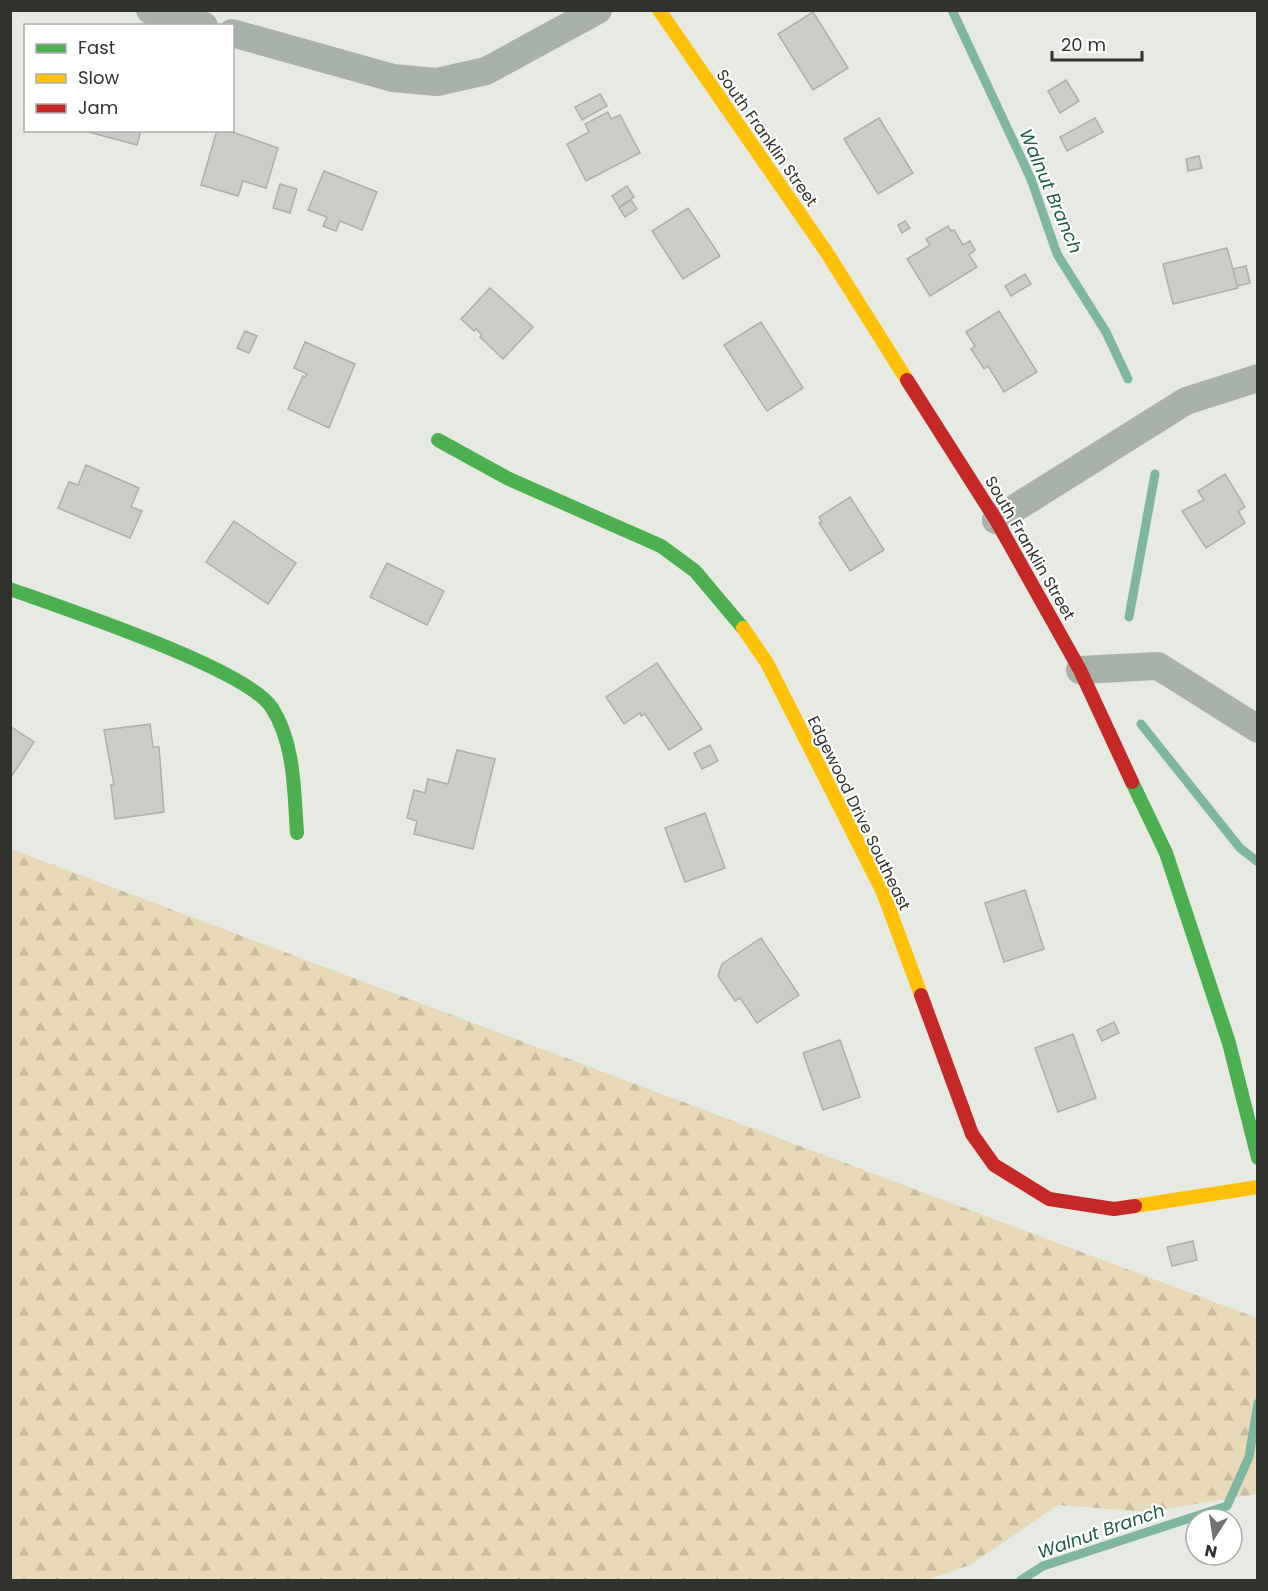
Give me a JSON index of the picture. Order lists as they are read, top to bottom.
{
  "streets": {
    "street": ["South Franklin Street", "Edgewood Drive Southeast"]
  },
  "water": ["Walnut Branch"],
  "legend": ["Fast", "Slow", "Jam"],
  "scale_bar": "20 m",
  "north": "bottom"
}
